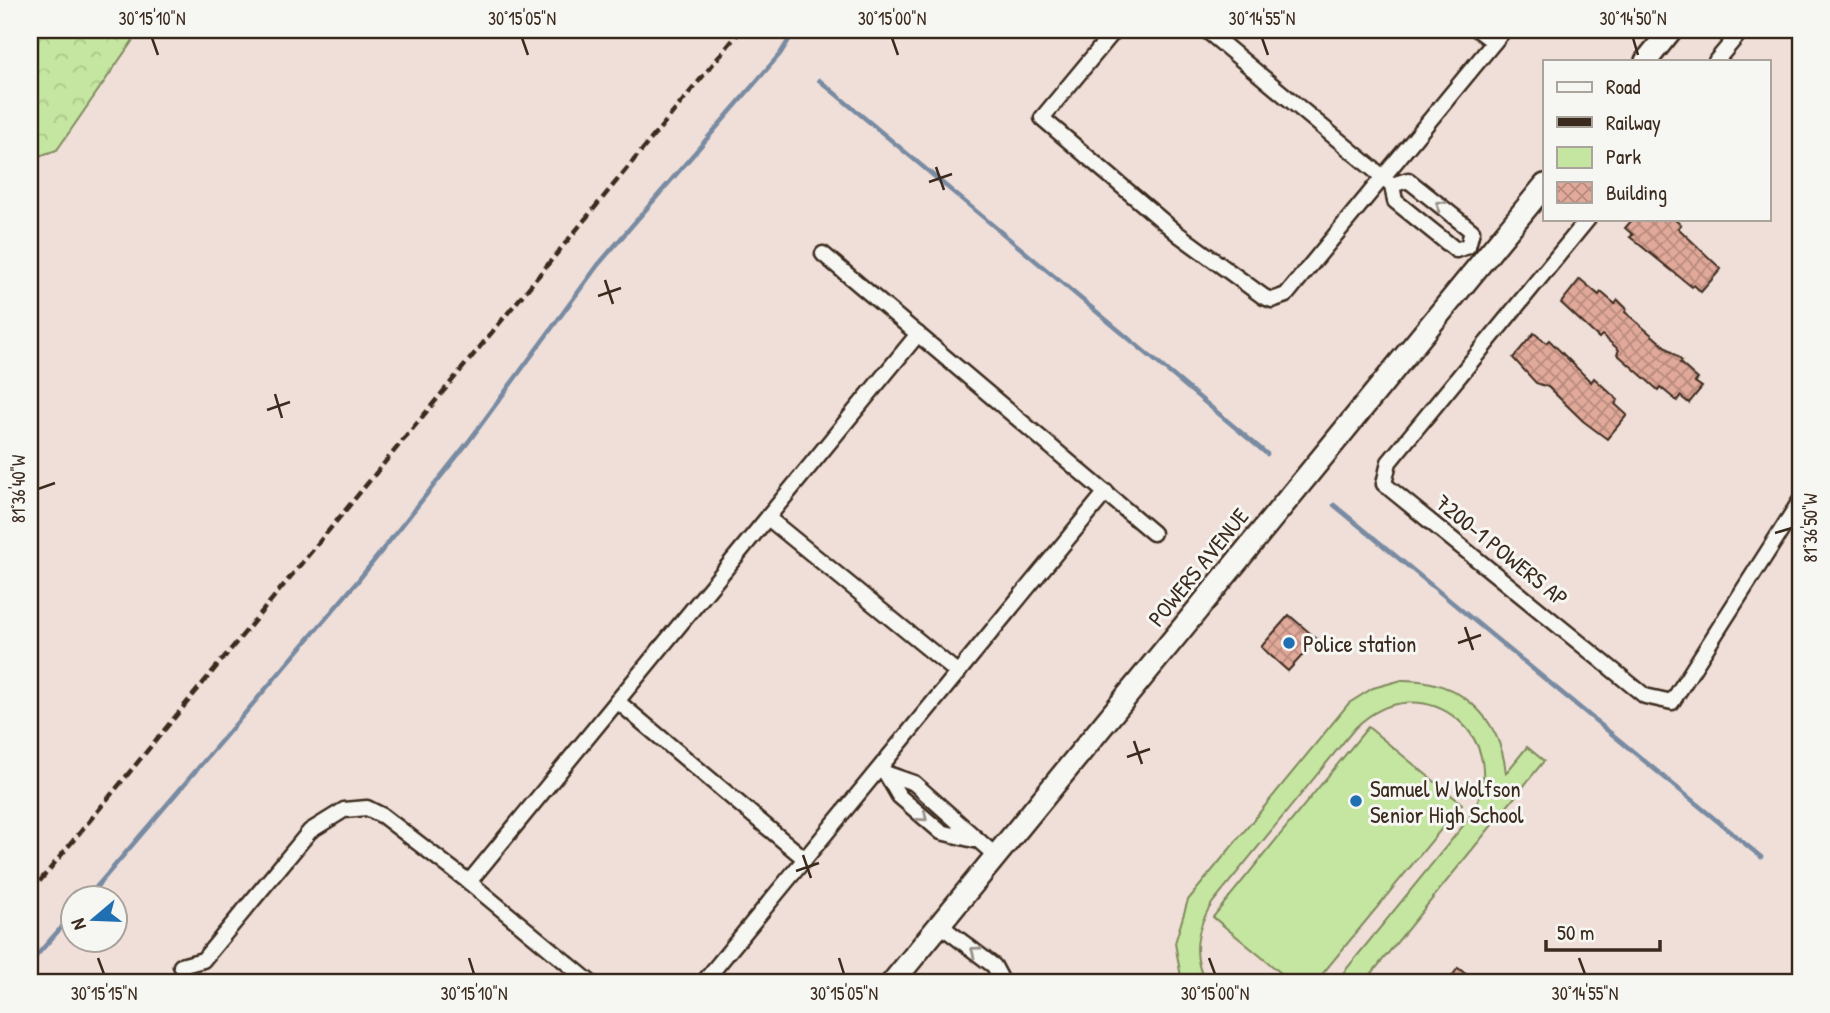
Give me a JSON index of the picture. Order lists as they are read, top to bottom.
{
  "streets": {
    "street": ["7200-1 POWERS AP", "POWERS AVENUE"]
  },
  "places": ["Police station", "Samuel W Wolfson Senior High School"],
  "legend": [
    "Road",
    "Railway",
    "Park",
    "Building"
  ],
  "scale_bar": "50 m",
  "north": "left",
  "coordinates": [
    "30°15'10\"N",
    "30°15'05\"N",
    "30°15'00\"N",
    "30°14'55\"N",
    "30°14'50\"N",
    "81°36'40\"W",
    "81°36'50\"W",
    "30°15'15\"N"
  ]
}
